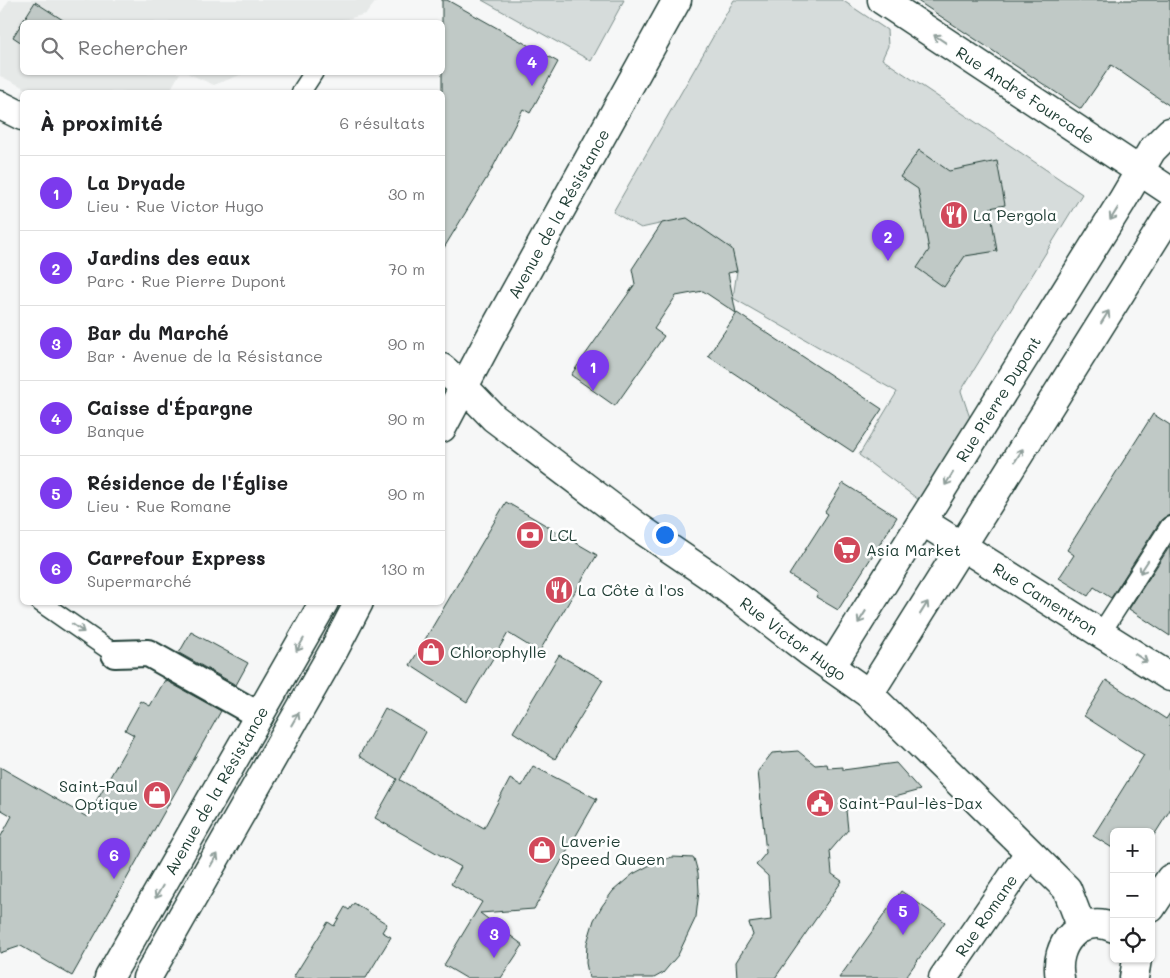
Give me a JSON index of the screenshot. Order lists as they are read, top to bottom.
{
  "streets": {
    "street": [
      "Rue André Fourcade",
      "Avenue de la Résistance",
      "Rue Pierre Dupont",
      "Rue Camentron",
      "Rue Victor Hugo",
      "Rue Romane"
    ]
  },
  "crossings": [
    ["Rue André Fourcade", "Rue Pierre Dupont"],
    ["Avenue de la Résistance", "Rue Victor Hugo"],
    ["Rue Pierre Dupont", "Rue Camentron"],
    ["Rue Pierre Dupont", "Rue Victor Hugo"],
    ["Rue Victor Hugo", "Rue Romane"]
  ],
  "one_way": ["Rue André Fourcade"],
  "places": {
    "restaurant": ["La Pergola", "La Côte à l'os"],
    "bank": ["LCL"],
    "supermarket": ["Asia Market"],
    "shop": ["Chlorophylle", "Saint-Paul Optique", "Laverie Speed Queen"],
    "public building": ["Saint-Paul-lès-Dax"]
  },
  "page": {
    "search": "Rechercher",
    "pins": [
      "4",
      "2",
      "1",
      "6",
      "5",
      "3"
    ],
    "heading": ["À proximité", "6 résultats"],
    "list": [
      {
        "mark": "1",
        "name": "La Dryade",
        "note": "Lieu · Rue Victor Hugo",
        "value": "30 m"
      },
      {
        "mark": "2",
        "name": "Jardins des eaux",
        "note": "Parc · Rue Pierre Dupont",
        "value": "70 m"
      },
      {
        "mark": "3",
        "name": "Bar du Marché",
        "note": "Bar · Avenue de la Résistance",
        "value": "90 m"
      },
      {
        "mark": "4",
        "name": "Caisse d'Épargne",
        "note": "Banque",
        "value": "90 m"
      },
      {
        "mark": "5",
        "name": "Résidence de l'Église",
        "note": "Lieu · Rue Romane",
        "value": "90 m"
      },
      {
        "mark": "6",
        "name": "Carrefour Express",
        "note": "Supermarché",
        "value": "130 m"
      }
    ],
    "map_buttons": ["+", "−"]
  }
}
